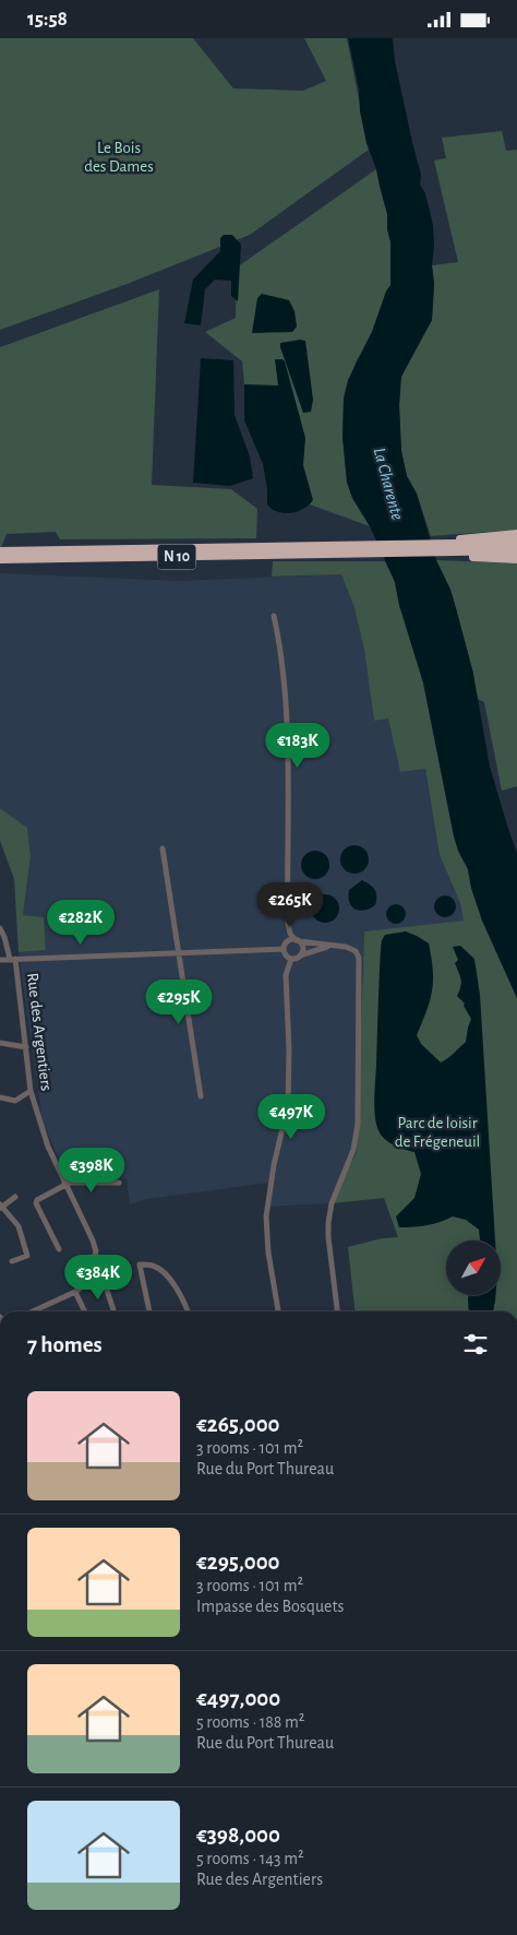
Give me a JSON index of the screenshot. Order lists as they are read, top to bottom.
{
  "streets": {
    "highway": ["N 10"],
    "street": ["Rue des Argentiers"]
  },
  "water": ["La Charente"],
  "parks": ["Le Bois des Dames", "Parc de loisir de Frégeneuil"],
  "north": "top right",
  "page": {
    "status": "15:58",
    "price": [
      "€183K",
      "€265K",
      "€282K",
      "€295K",
      "€497K",
      "€398K",
      "€384K"
    ],
    "heading": "7 homes",
    "list": [
      {
        "name": "€265,000",
        "note": "3 rooms · 101 m² · Rue du Port Thureau"
      },
      {
        "name": "€295,000",
        "note": "3 rooms · 101 m² · Impasse des Bosquets"
      },
      {
        "name": "€497,000",
        "note": "5 rooms · 188 m² · Rue du Port Thureau"
      },
      {
        "name": "€398,000",
        "note": "5 rooms · 143 m² · Rue des Argentiers"
      }
    ]
  }
}
